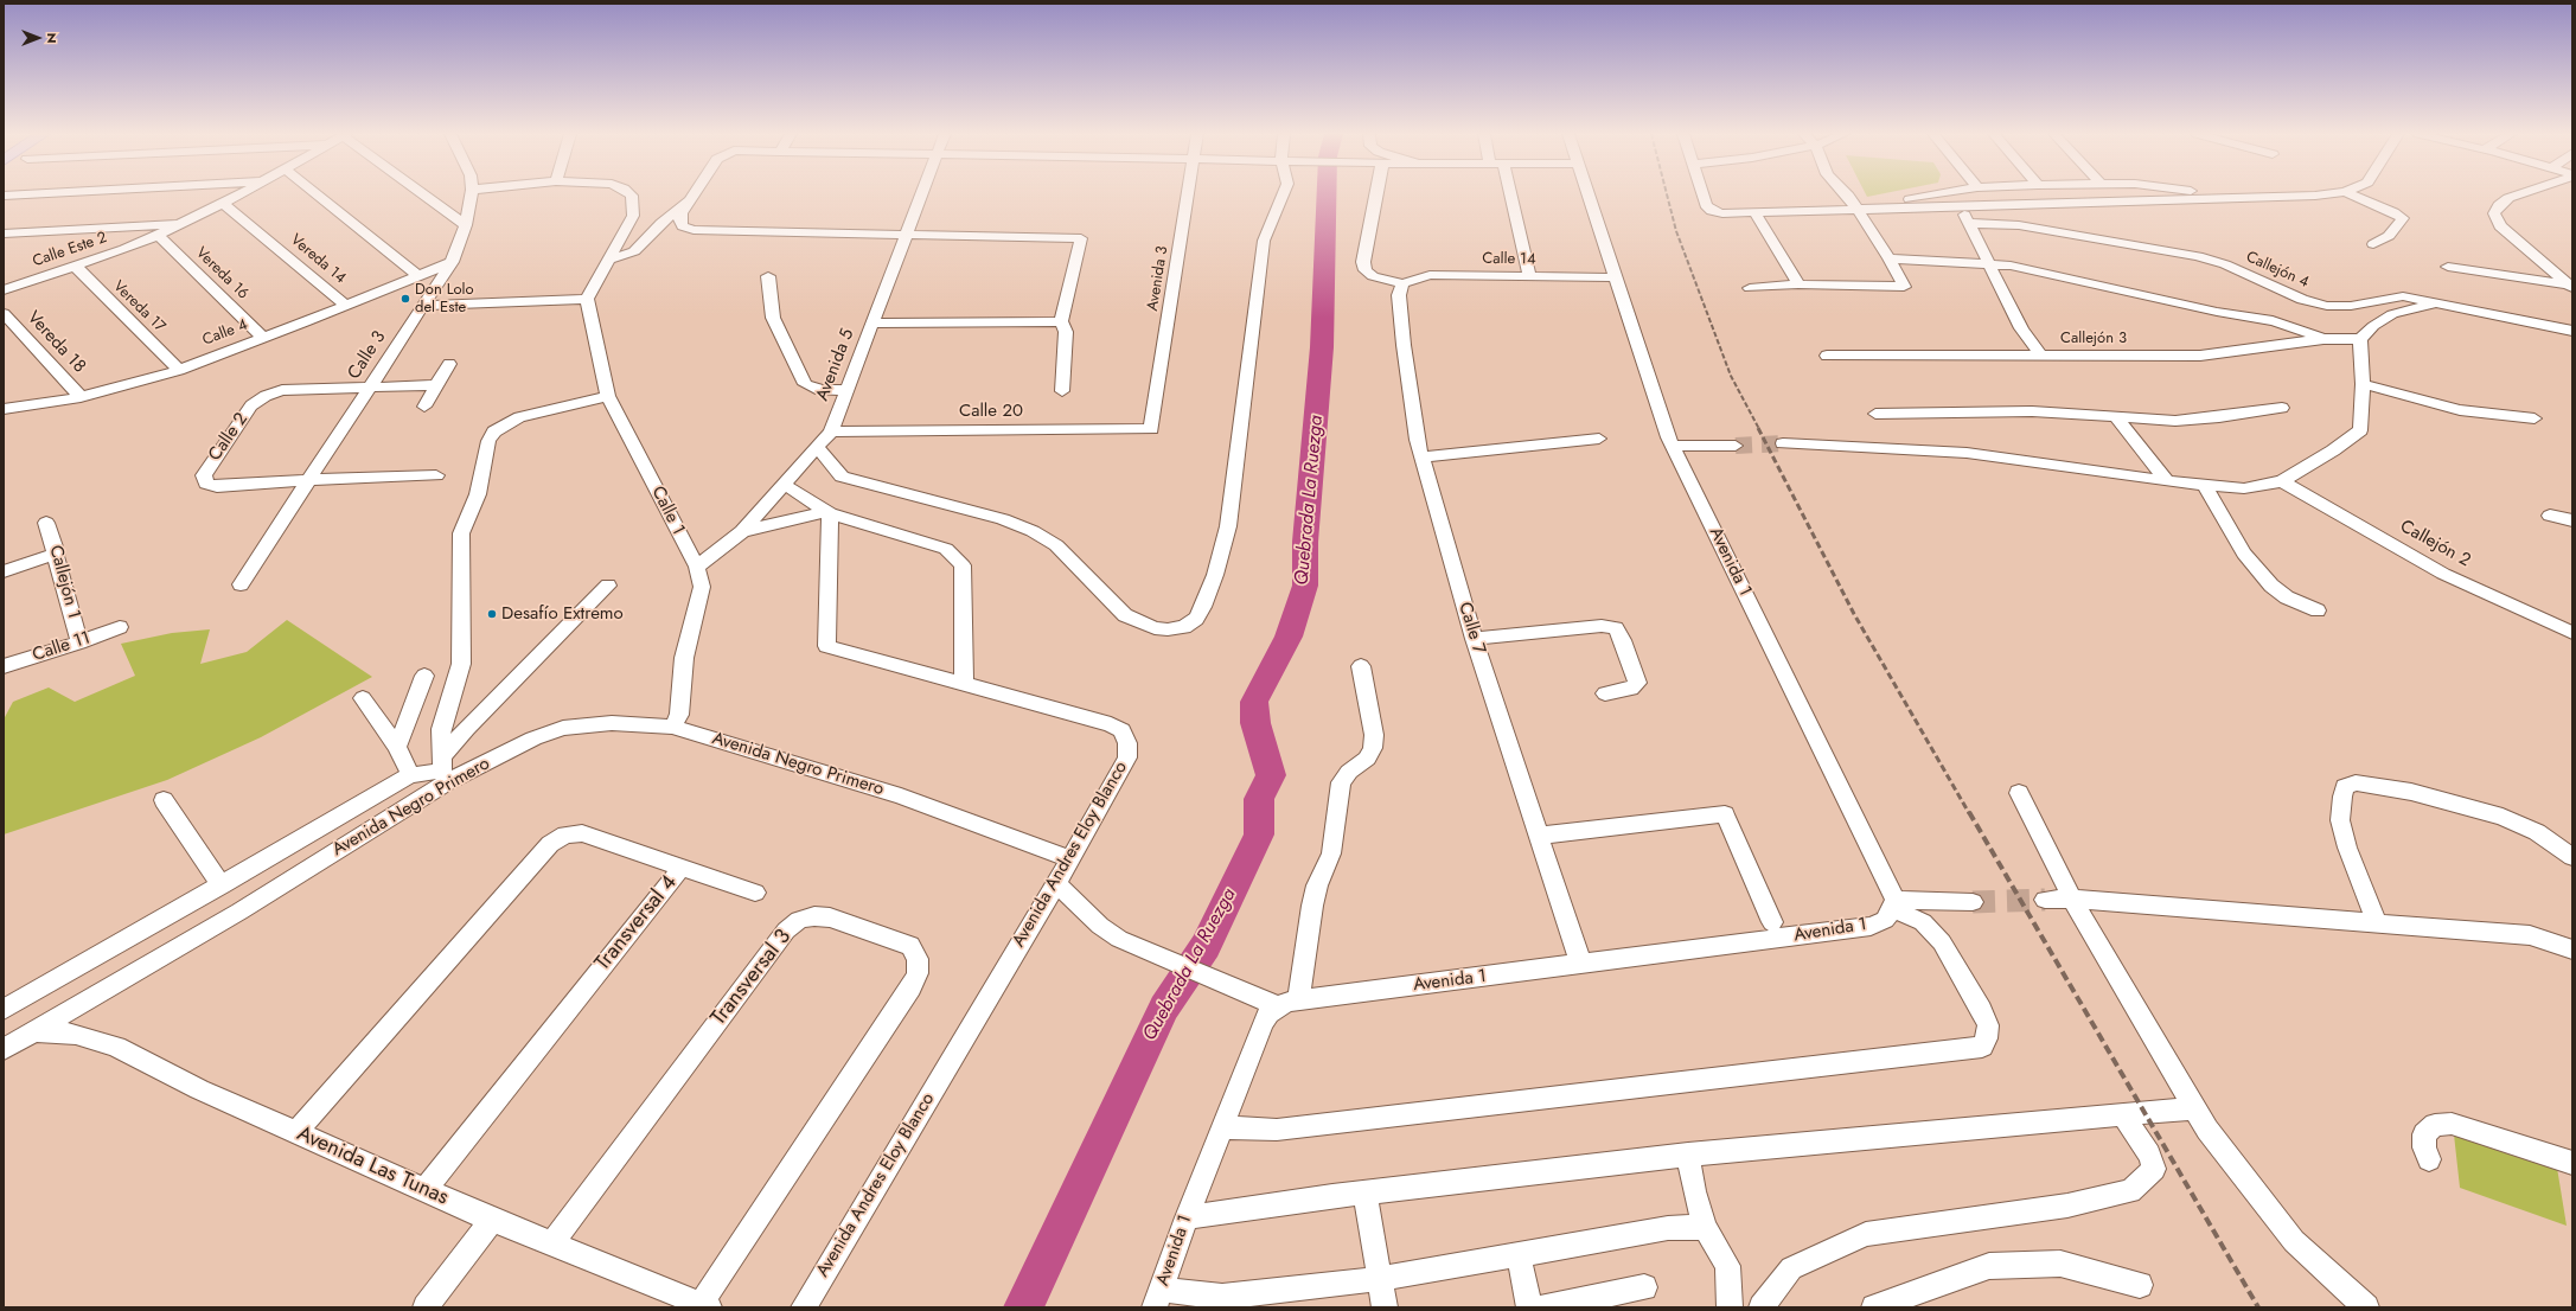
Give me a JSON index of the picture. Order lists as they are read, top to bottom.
{
  "streets": {
    "street": [
      "Calle Este 2",
      "Vereda 14",
      "Calle 14",
      "Callejón 4",
      "Vereda 16",
      "Avenida 3",
      "Vereda 17",
      "Calle 4",
      "Callejón 3",
      "Vereda 18",
      "Calle 3",
      "Avenida 5",
      "Calle 20",
      "Calle 2",
      "Calle 1",
      "Callejón 2",
      "Avenida 1",
      "Callejón 1",
      "Calle 7",
      "Calle 11",
      "Avenida Negro Primero",
      "Avenida Andres Eloy Blanco",
      "Transversal 4",
      "Transversal 3",
      "Avenida Las Tunas"
    ]
  },
  "crossings": [
    ["Calle Este 2", "Vereda 14"],
    ["Calle Este 2", "Vereda 16"],
    ["Calle Este 2", "Vereda 17"],
    ["Vereda 14", "Calle 4"],
    ["Calle 14", "Avenida 1"],
    ["Calle 14", "Calle 7"],
    ["Vereda 16", "Calle 4"],
    ["Avenida 3", "Calle 20"],
    ["Vereda 17", "Calle 4"],
    ["Calle 4", "Vereda 18"],
    ["Calle 4", "Calle 3"],
    ["Calle 3", "Calle 2"],
    ["Avenida 5", "Calle 20"],
    ["Avenida 5", "Calle 1"],
    ["Calle 1", "Avenida Negro Primero"],
    ["Avenida 1", "Calle 7"],
    ["Callejón 1", "Calle 11"],
    ["Avenida Negro Primero", "Avenida Andres Eloy Blanco"],
    ["Avenida Negro Primero", "Avenida Las Tunas"],
    ["Transversal 4", "Avenida Las Tunas"],
    ["Transversal 3", "Avenida Las Tunas"]
  ],
  "water": ["Quebrada La Ruezga"],
  "places": ["Don Lolo del Este", "Desafío Extremo"],
  "north": "right"
}
